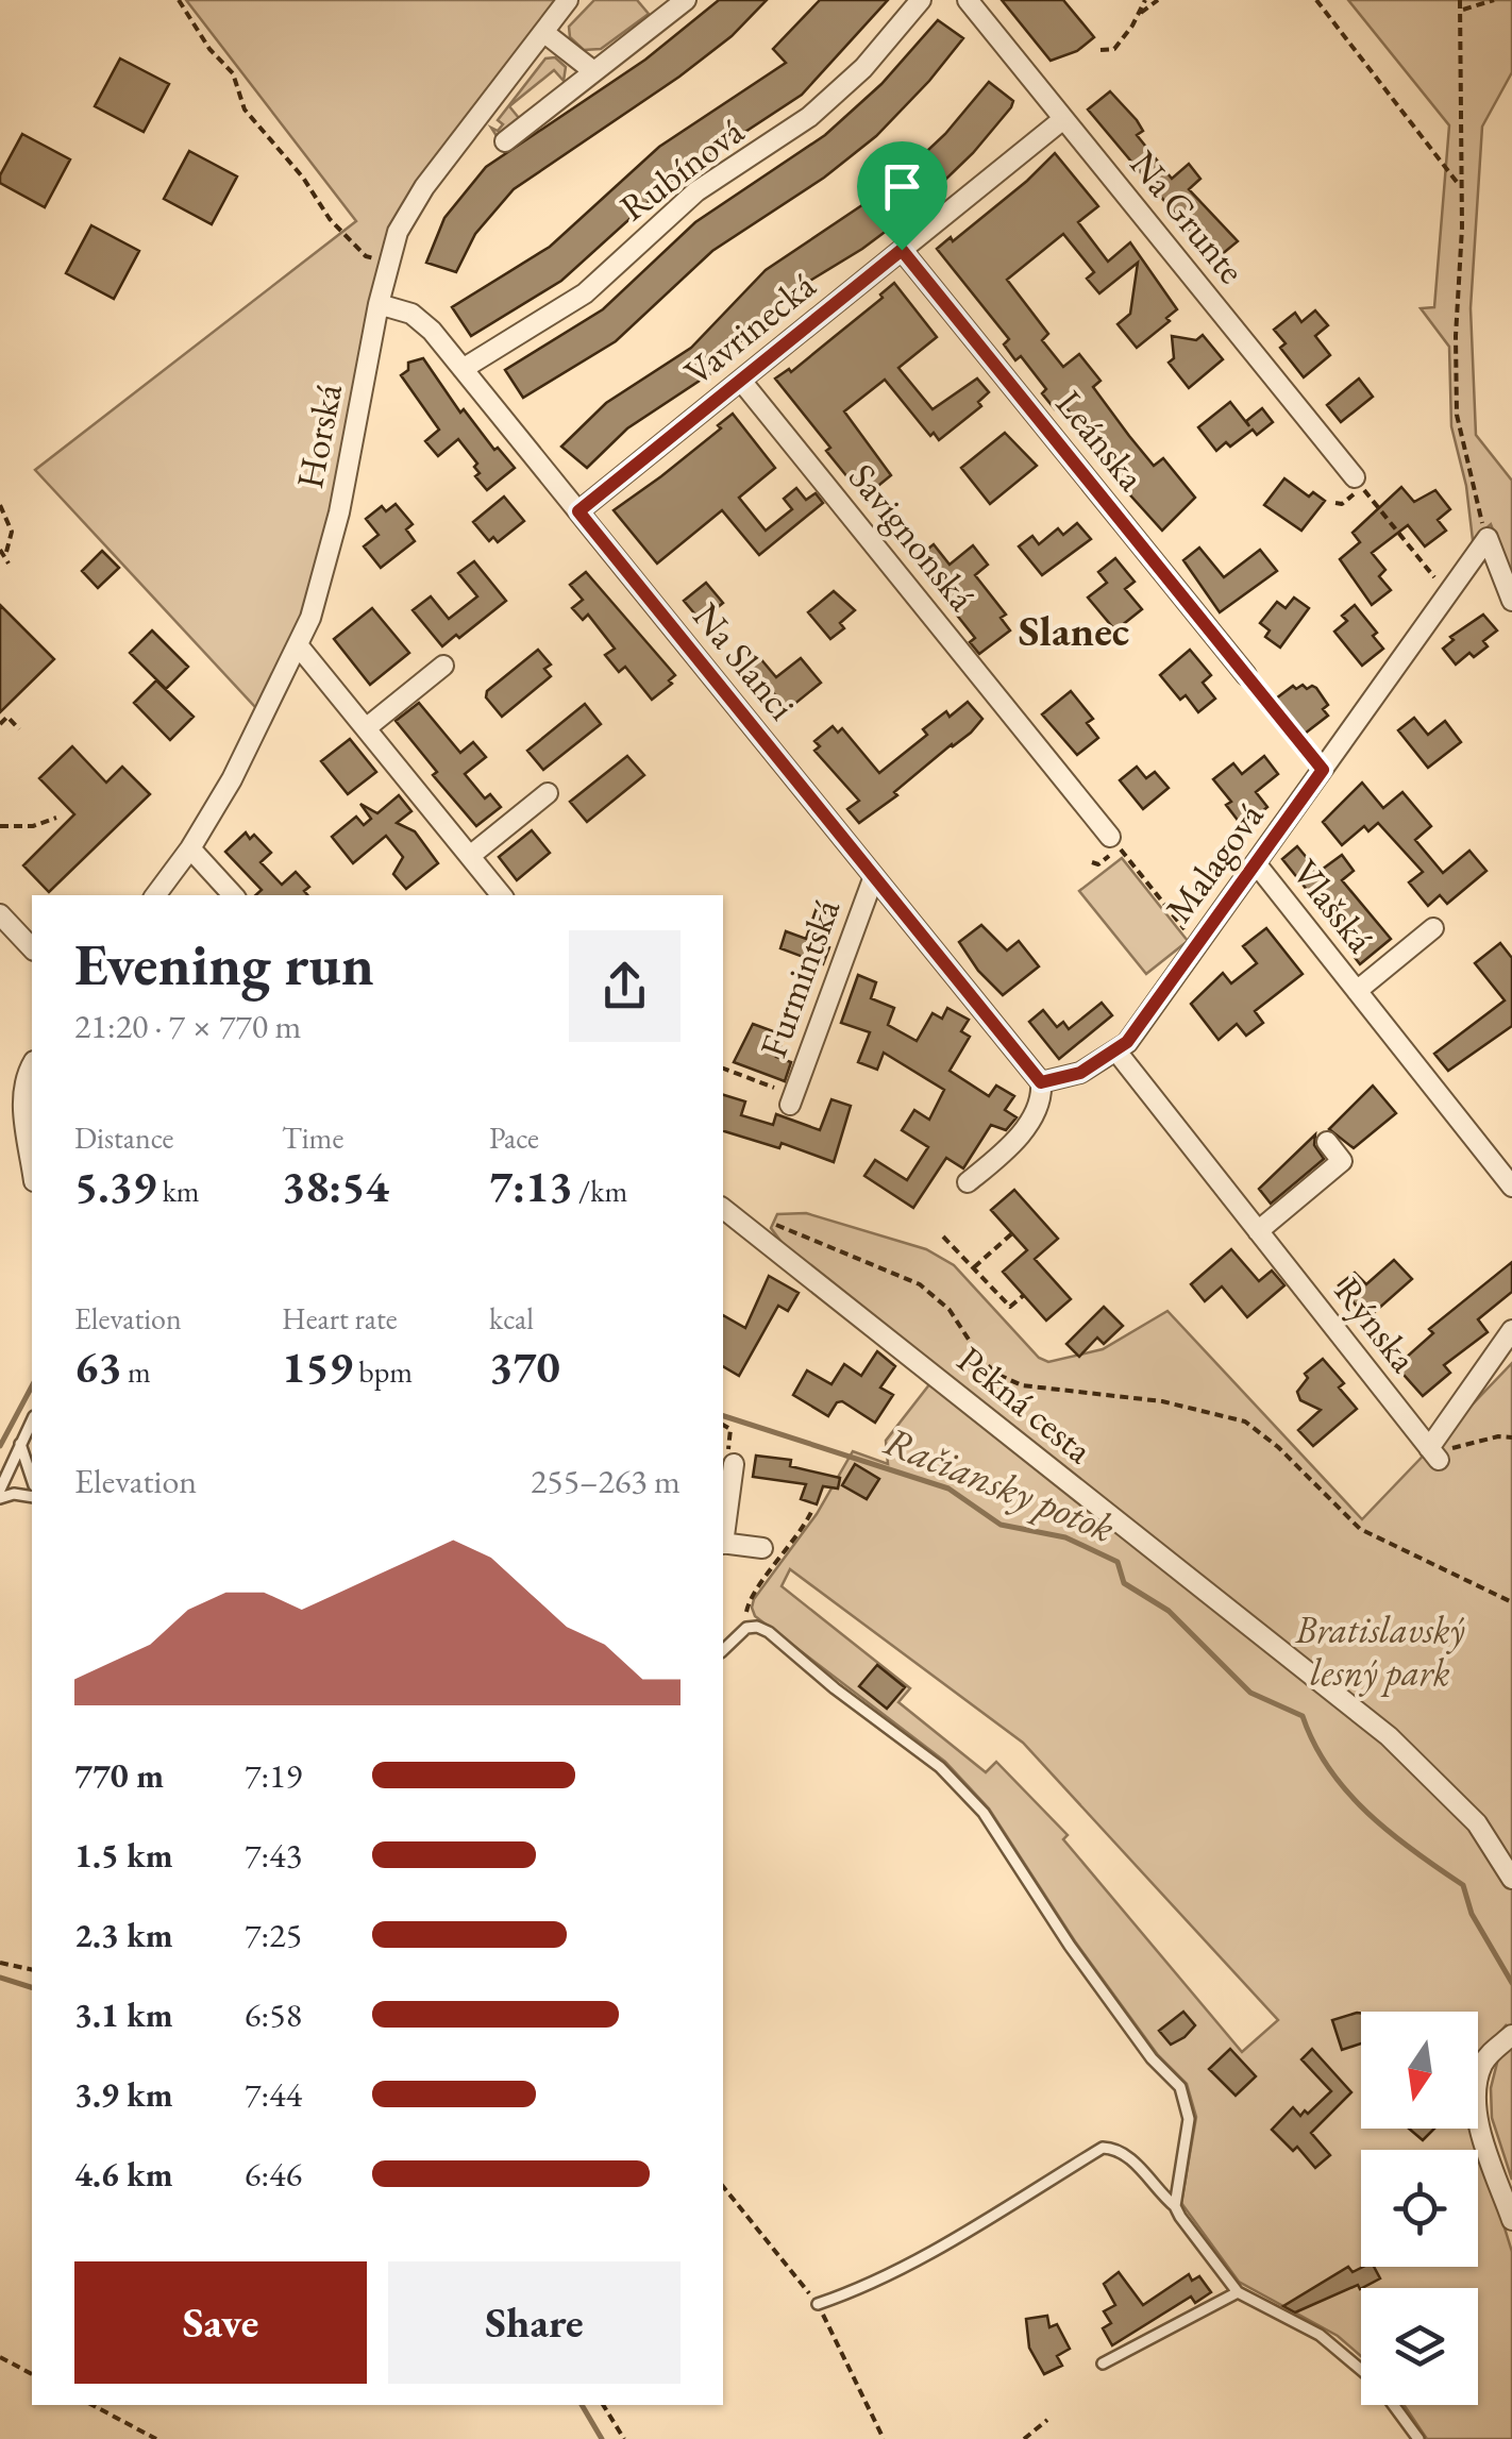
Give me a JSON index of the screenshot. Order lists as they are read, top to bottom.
{
  "streets": {
    "street": [
      "Rubínová",
      "Na Grunte",
      "Vavrinecká",
      "Horská",
      "Leánska",
      "Savignonská",
      "Na Slanci",
      "Malagová",
      "Vlašská",
      "Furmintská",
      "Rýnska",
      "Pekná cesta"
    ]
  },
  "crossings": [
    ["Rubínová", "Na Slanci"],
    ["Na Grunte", "Vavrinecká"],
    ["Vavrinecká", "Leánska"],
    ["Vavrinecká", "Savignonská"],
    ["Vavrinecká", "Na Slanci"],
    ["Horská", "Na Slanci"],
    ["Na Slanci", "Malagová"],
    ["Na Slanci", "Furmintská"],
    ["Malagová", "Vlašská"],
    ["Malagová", "Rýnska"]
  ],
  "districts": ["Slanec"],
  "water": ["Račiansky potok"],
  "parks": ["Bratislavský lesný park"],
  "north": "bottom",
  "page": {
    "heading": ["Evening run", "21:20 · 7 × 770 m"],
    "stats": [
      ["Distance", "5.39 km"],
      ["Time", "38:54"],
      ["Pace", "7:13 /km"],
      ["Elevation", "63 m"],
      ["Heart rate", "159 bpm"],
      ["kcal", "370"]
    ],
    "chart": ["Elevation", "255–263 m"],
    "list": [
      {
        "name": "770 m",
        "note": "7:19"
      },
      {
        "name": "1.5 km",
        "note": "7:43"
      },
      {
        "name": "2.3 km",
        "note": "7:25"
      },
      {
        "name": "3.1 km",
        "note": "6:58"
      },
      {
        "name": "3.9 km",
        "note": "7:44"
      },
      {
        "name": "4.6 km",
        "note": "6:46"
      }
    ],
    "buttons": ["Save", "Share"]
  }
}
